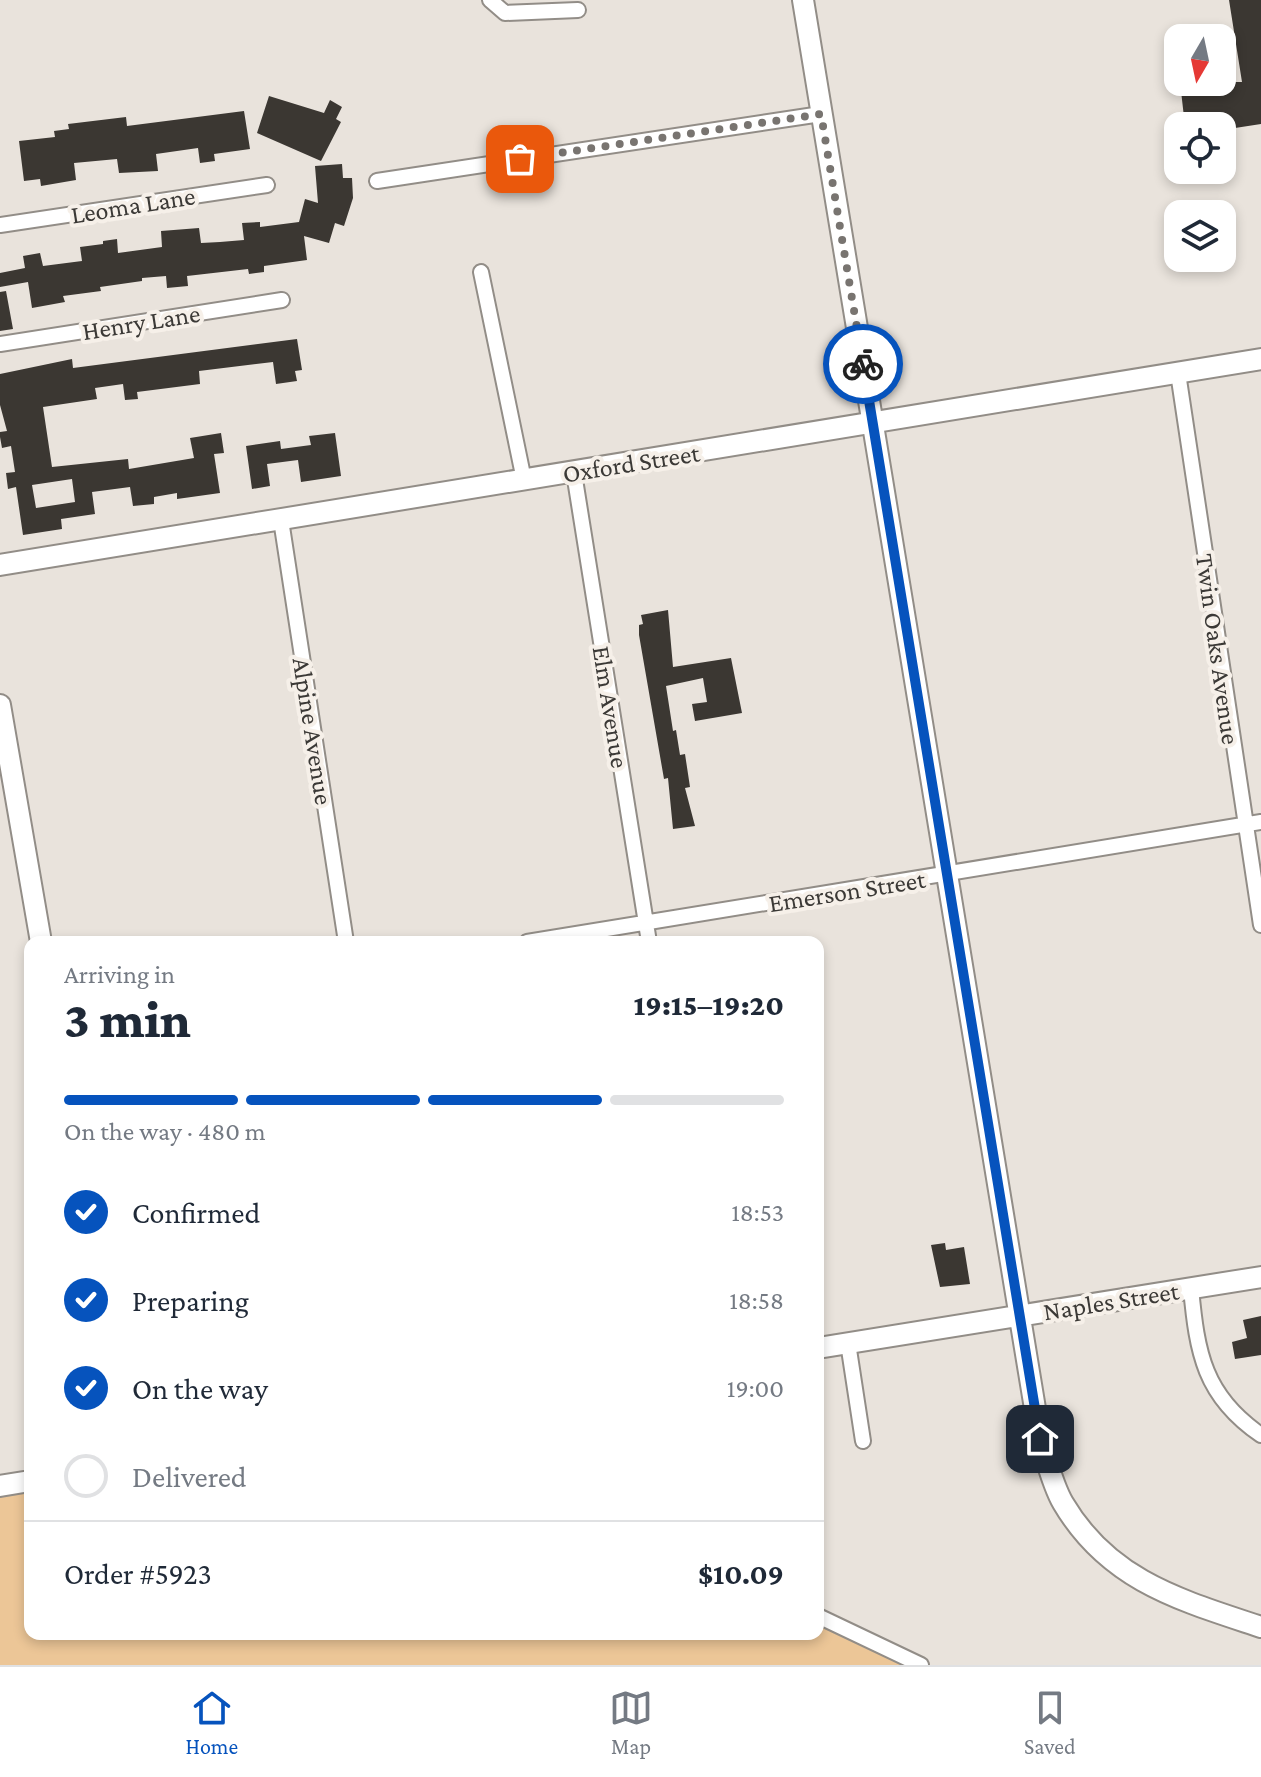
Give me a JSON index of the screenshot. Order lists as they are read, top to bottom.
{
  "streets": {
    "street": [
      "Leoma Lane",
      "Henry Lane",
      "Oxford Street",
      "Twin Oaks Avenue",
      "Elm Avenue",
      "Alpine Avenue",
      "Emerson Street",
      "Naples Street"
    ]
  },
  "crossings": [
    ["Oxford Street", "Twin Oaks Avenue"],
    ["Oxford Street", "Elm Avenue"],
    ["Oxford Street", "Alpine Avenue"],
    ["Twin Oaks Avenue", "Emerson Street"],
    ["Elm Avenue", "Emerson Street"]
  ],
  "north": "bottom",
  "page": {
    "heading": ["3 min", "Arriving in", "19:15–19:20"],
    "panel": ["Order #5923", "$10.09"],
    "bar": "On the way · 480 m",
    "list": [
      ["Confirmed", "18:53"],
      ["Preparing", "18:58"],
      ["On the way", "19:00"],
      "Delivered"
    ],
    "tabs": ["Home", "Map", "Saved"]
  }
}
